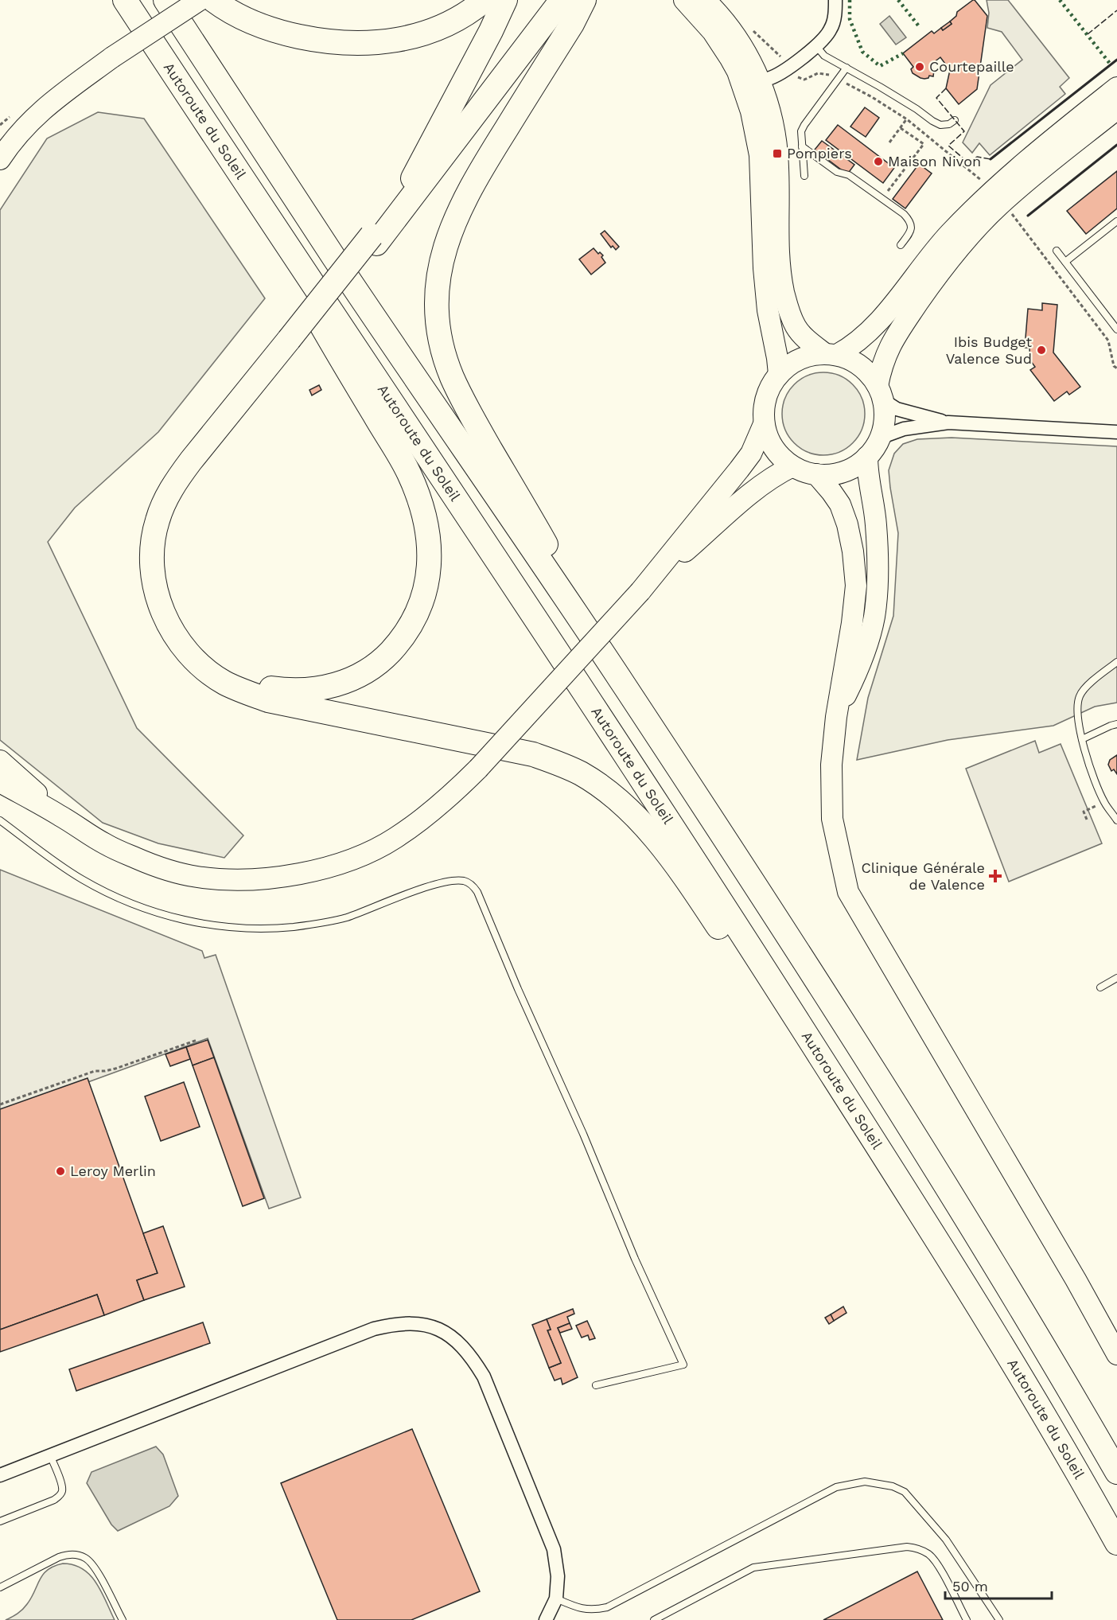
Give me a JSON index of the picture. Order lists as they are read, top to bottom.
{
  "streets": {
    "highway": ["Autoroute du Soleil"]
  },
  "places": {
    "other": [
      "Courtepaille",
      "Maison Nivon",
      "Ibis Budget Valence Sud",
      "Leroy Merlin"
    ],
    "transit": ["Pompiers"],
    "health": ["Clinique Générale de Valence"]
  },
  "scale_bar": "50 m"
}
